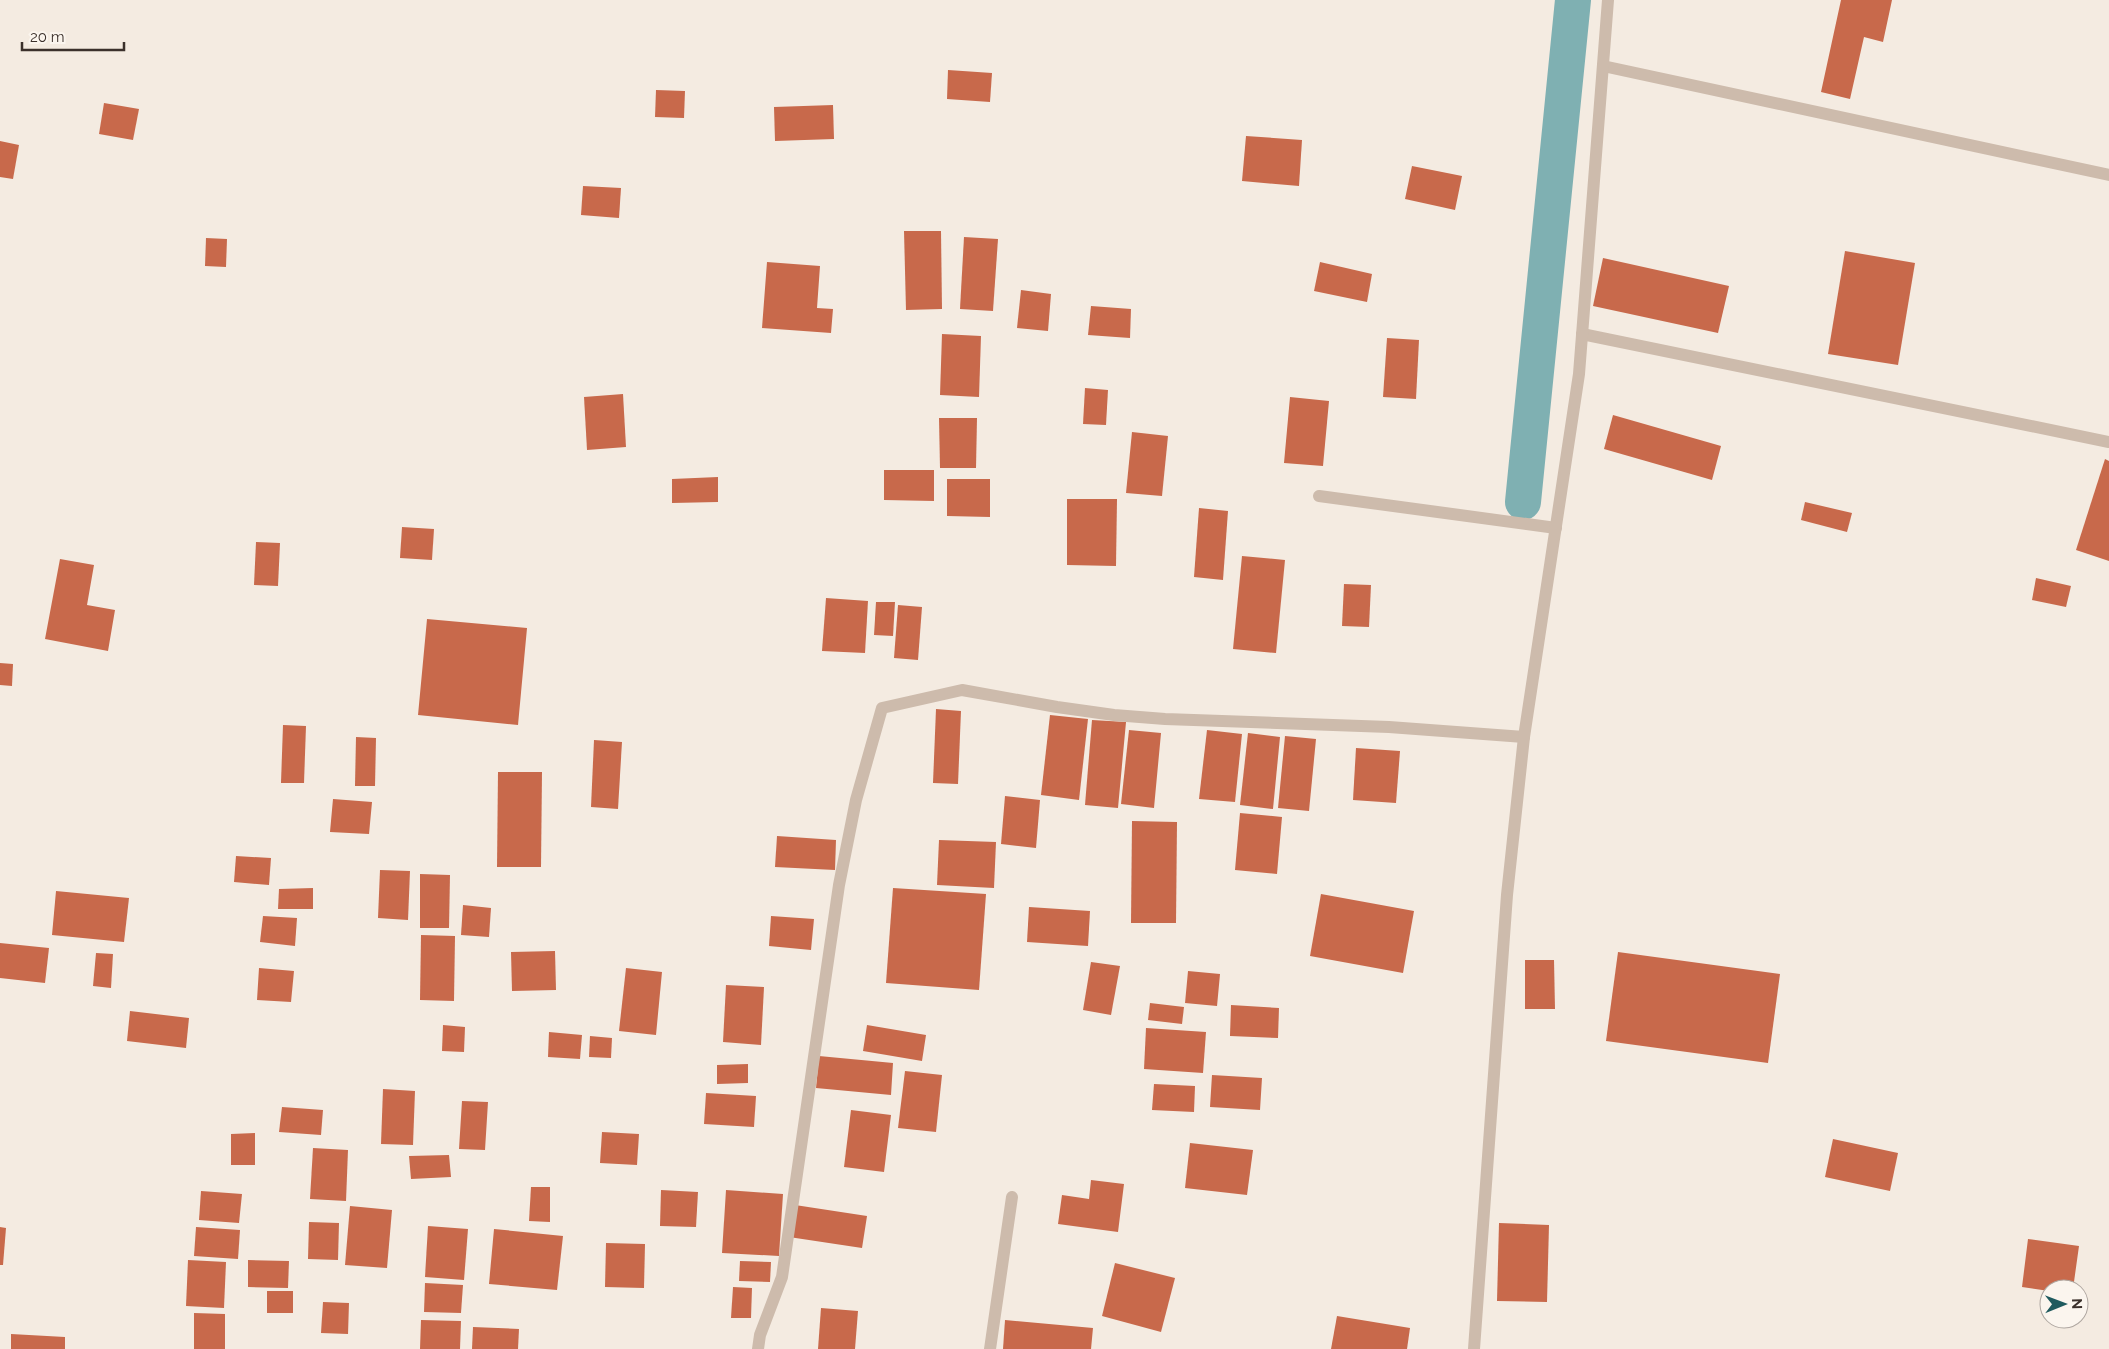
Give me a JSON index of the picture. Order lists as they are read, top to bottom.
{
  "scale_bar": "20 m",
  "north": "right"
}
